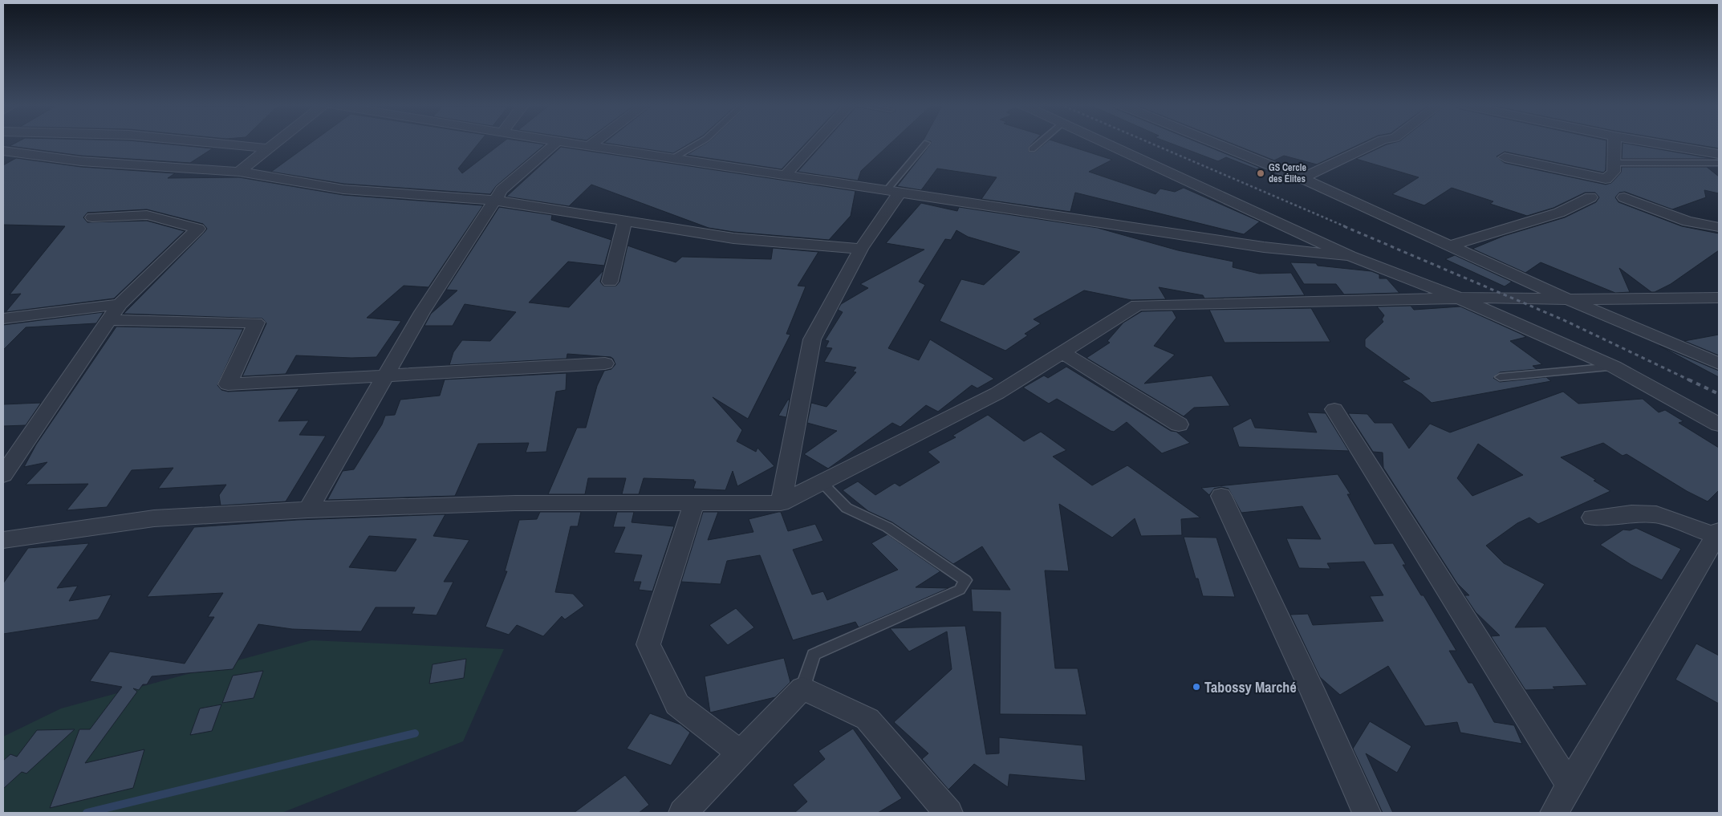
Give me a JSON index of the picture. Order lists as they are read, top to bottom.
{
  "places": ["GS Cercle des Élites", "Tabossy Marché"]
}
